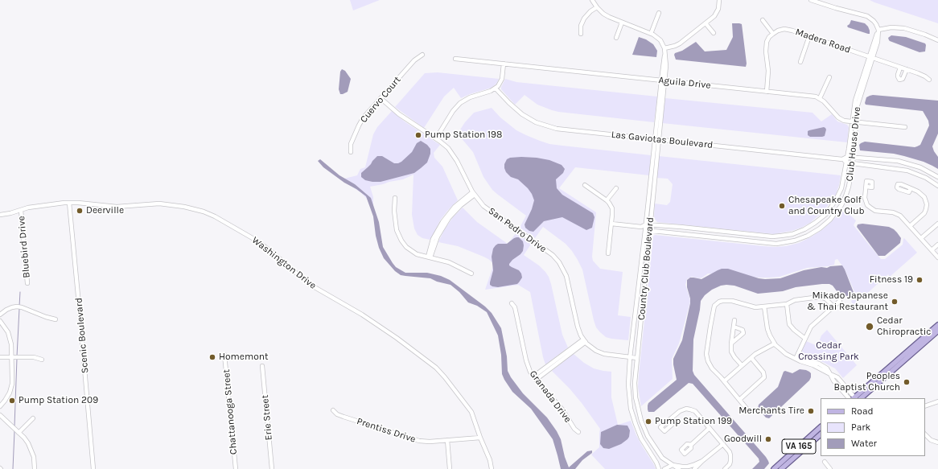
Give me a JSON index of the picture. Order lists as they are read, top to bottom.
{
  "streets": {
    "main road": ["VA 165"],
    "street": [
      "Madera Road",
      "Aguila Drive",
      "Cuervo Court",
      "Las Gaviotas Boulevard",
      "Club House Drive",
      "San Pedro Drive",
      "Bluebird Drive",
      "Washington Drive",
      "Country Club Boulevard",
      "Scenic Boulevard",
      "Granada Drive",
      "Chattanooga Street",
      "Erie Street",
      "Prentiss Drive"
    ]
  },
  "crossings": [
    ["Madera Road", "Club House Drive"],
    ["Aguila Drive", "Country Club Boulevard"],
    ["Cuervo Court", "San Pedro Drive"],
    ["Las Gaviotas Boulevard", "Country Club Boulevard"],
    ["Club House Drive", "Country Club Boulevard"],
    ["Bluebird Drive", "Washington Drive"],
    ["Washington Drive", "Scenic Boulevard"],
    ["Washington Drive", "Prentiss Drive"]
  ],
  "parks": ["Cedar Crossing Park"],
  "places": [
    "Pump Station 198",
    "Chesapeake Golf and Country Club",
    "Deerville",
    "Fitness 19",
    "Mikado Japanese & Thai Restaurant",
    "Cedar Chiropractic",
    "Homemont",
    "Peoples Baptist Church",
    "Pump Station 209",
    "Merchants Tire",
    "Pump Station 199",
    "Goodwill"
  ],
  "legend": ["Road", "Park", "Water"]
}
